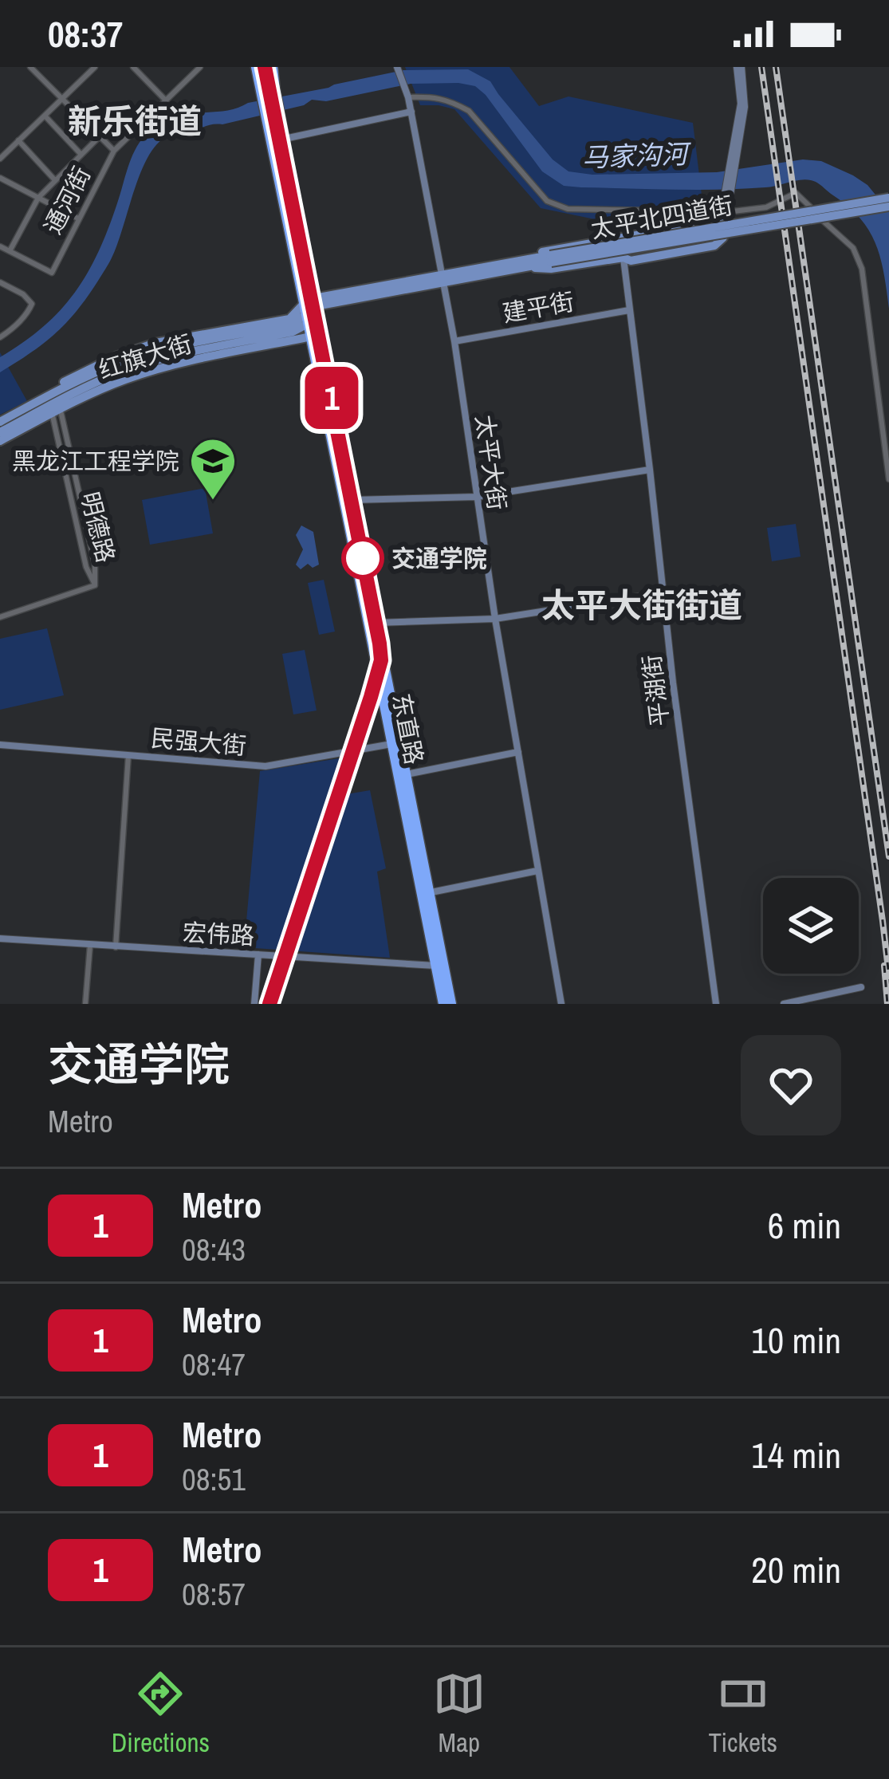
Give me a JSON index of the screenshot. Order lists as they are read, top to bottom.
{
  "streets": {
    "highway": ["东直路"],
    "main road": ["太平北四道街", "红旗大街"],
    "street": [
      "通河街",
      "建平街",
      "太平大街",
      "明德路",
      "平湖街",
      "民强大街",
      "宏伟路"
    ]
  },
  "crossings": [
    ["太平北四道街", "太平大街"],
    ["太平北四道街", "东直路"],
    ["建平街", "太平大街"],
    ["建平街", "平湖街"],
    ["红旗大街", "明德路"],
    ["红旗大街", "东直路"],
    ["东直路", "民强大街"],
    ["东直路", "宏伟路"]
  ],
  "districts": ["新乐街道", "太平大街街道"],
  "water": ["马家沟河"],
  "places": {
    "school or university": ["黑龙江工程学院"],
    "other": ["交通学院"]
  },
  "lines": ["metro line 1"],
  "page": {
    "status": "08:37",
    "on_map": "1",
    "heading": ["交通学院", "Metro"],
    "list": [
      {
        "mark": "1",
        "name": "Metro",
        "note": "08:43",
        "value": "6 min"
      },
      {
        "mark": "1",
        "name": "Metro",
        "note": "08:47",
        "value": "10 min"
      },
      {
        "mark": "1",
        "name": "Metro",
        "note": "08:51",
        "value": "14 min"
      },
      {
        "mark": "1",
        "name": "Metro",
        "note": "08:57",
        "value": "20 min"
      }
    ],
    "tabs": ["Directions", "Map", "Tickets"]
  }
}
